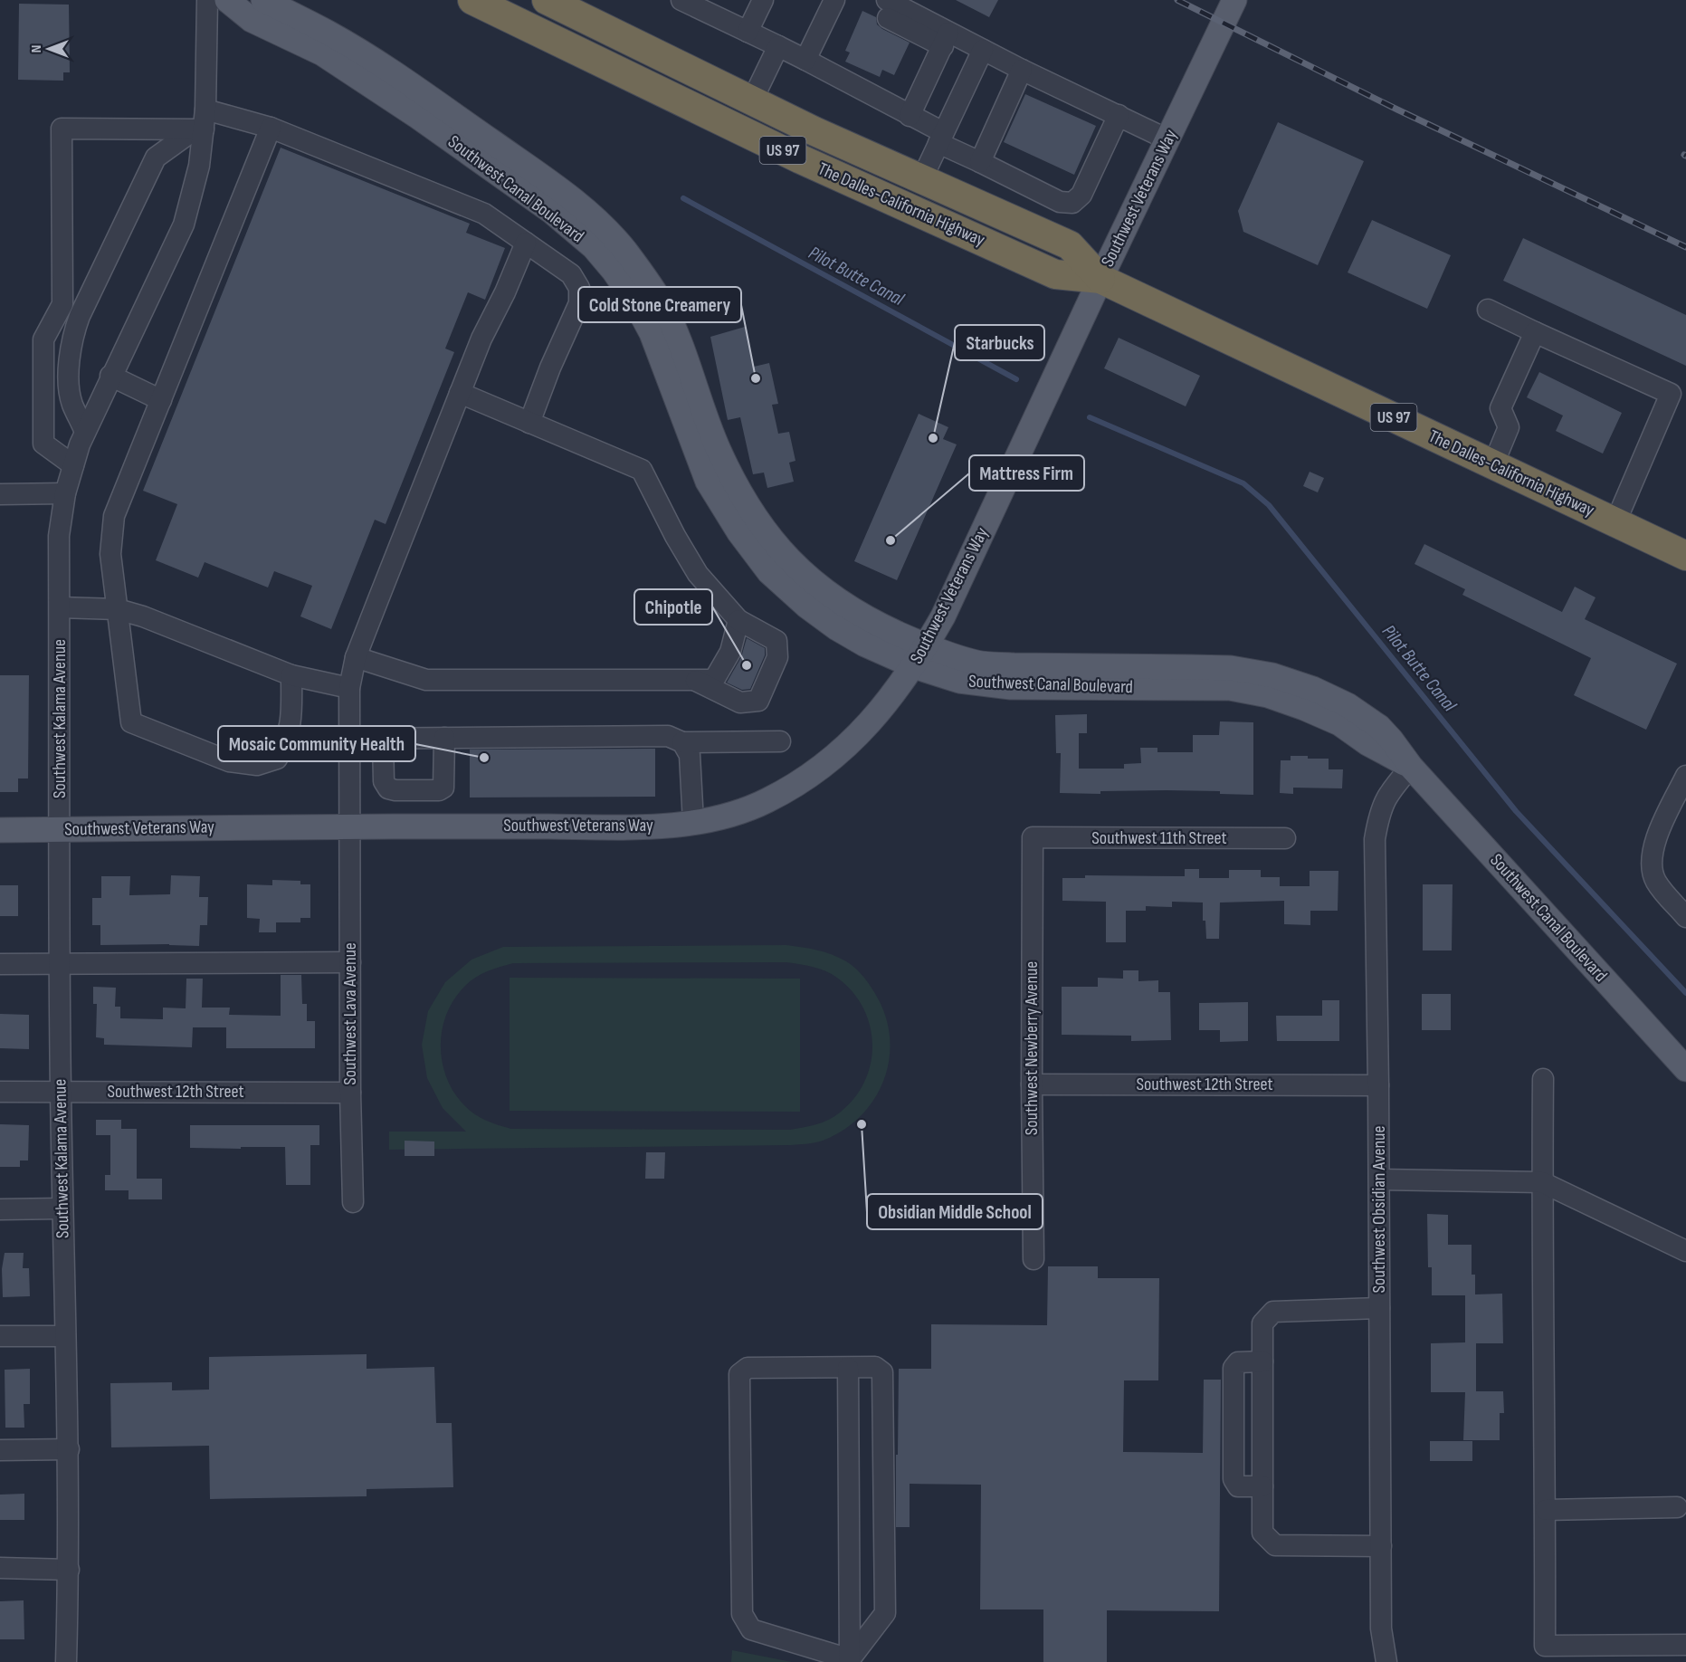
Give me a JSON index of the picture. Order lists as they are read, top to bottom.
{
  "streets": {
    "highway": ["US 97", "The Dalles-California Highway"],
    "main road": ["Southwest Canal Boulevard", "Southwest Veterans Way"],
    "street": [
      "Southwest Kalama Avenue",
      "Southwest 11th Street",
      "Southwest Lava Avenue",
      "Southwest Newberry Avenue",
      "Southwest 12th Street",
      "Southwest Obsidian Avenue"
    ]
  },
  "crossings": [
    ["Southwest Canal Boulevard", "Southwest Veterans Way"],
    ["Southwest Canal Boulevard", "Southwest Obsidian Avenue"],
    ["Southwest Veterans Way", "The Dalles-California Highway"],
    ["Southwest Veterans Way", "Southwest Kalama Avenue"],
    ["Southwest Veterans Way", "Southwest Lava Avenue"],
    ["Southwest Kalama Avenue", "Southwest 12th Street"],
    ["Southwest 11th Street", "Southwest Newberry Avenue"],
    ["Southwest Lava Avenue", "Southwest 12th Street"],
    ["Southwest Newberry Avenue", "Southwest 12th Street"],
    ["Southwest 12th Street", "Southwest Obsidian Avenue"]
  ],
  "water": ["Pilot Butte Canal"],
  "places": [
    "Cold Stone Creamery",
    "Starbucks",
    "Mattress Firm",
    "Chipotle",
    "Mosaic Community Health",
    "Obsidian Middle School"
  ],
  "north": "left"
}
